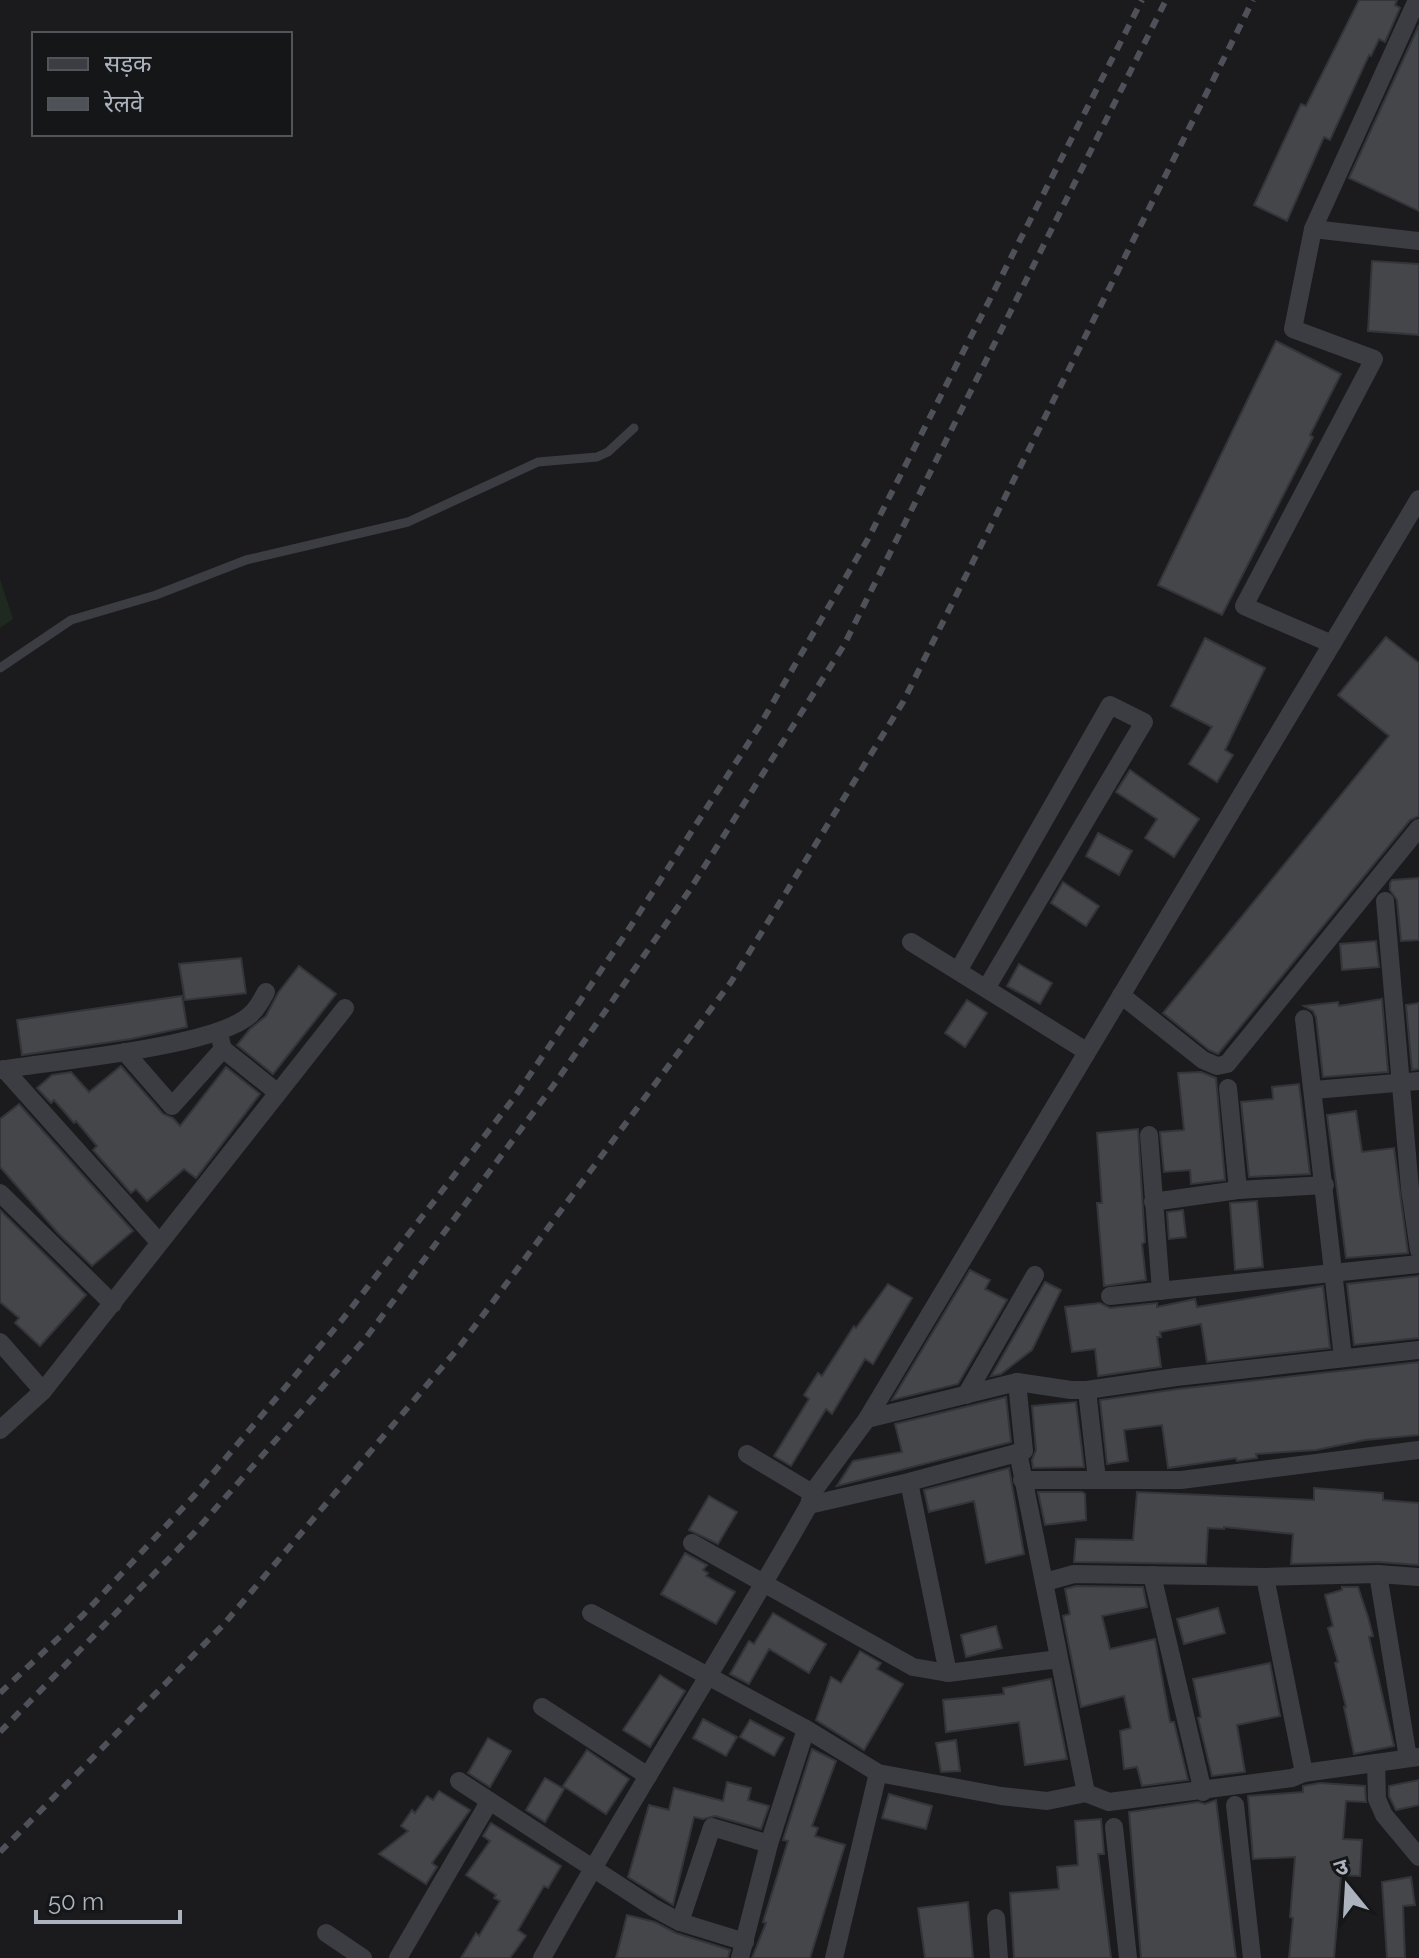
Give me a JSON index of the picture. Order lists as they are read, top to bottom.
{
  "legend": ["सड़क", "रेलवे"],
  "scale_bar": "50 m",
  "north": "top"
}
